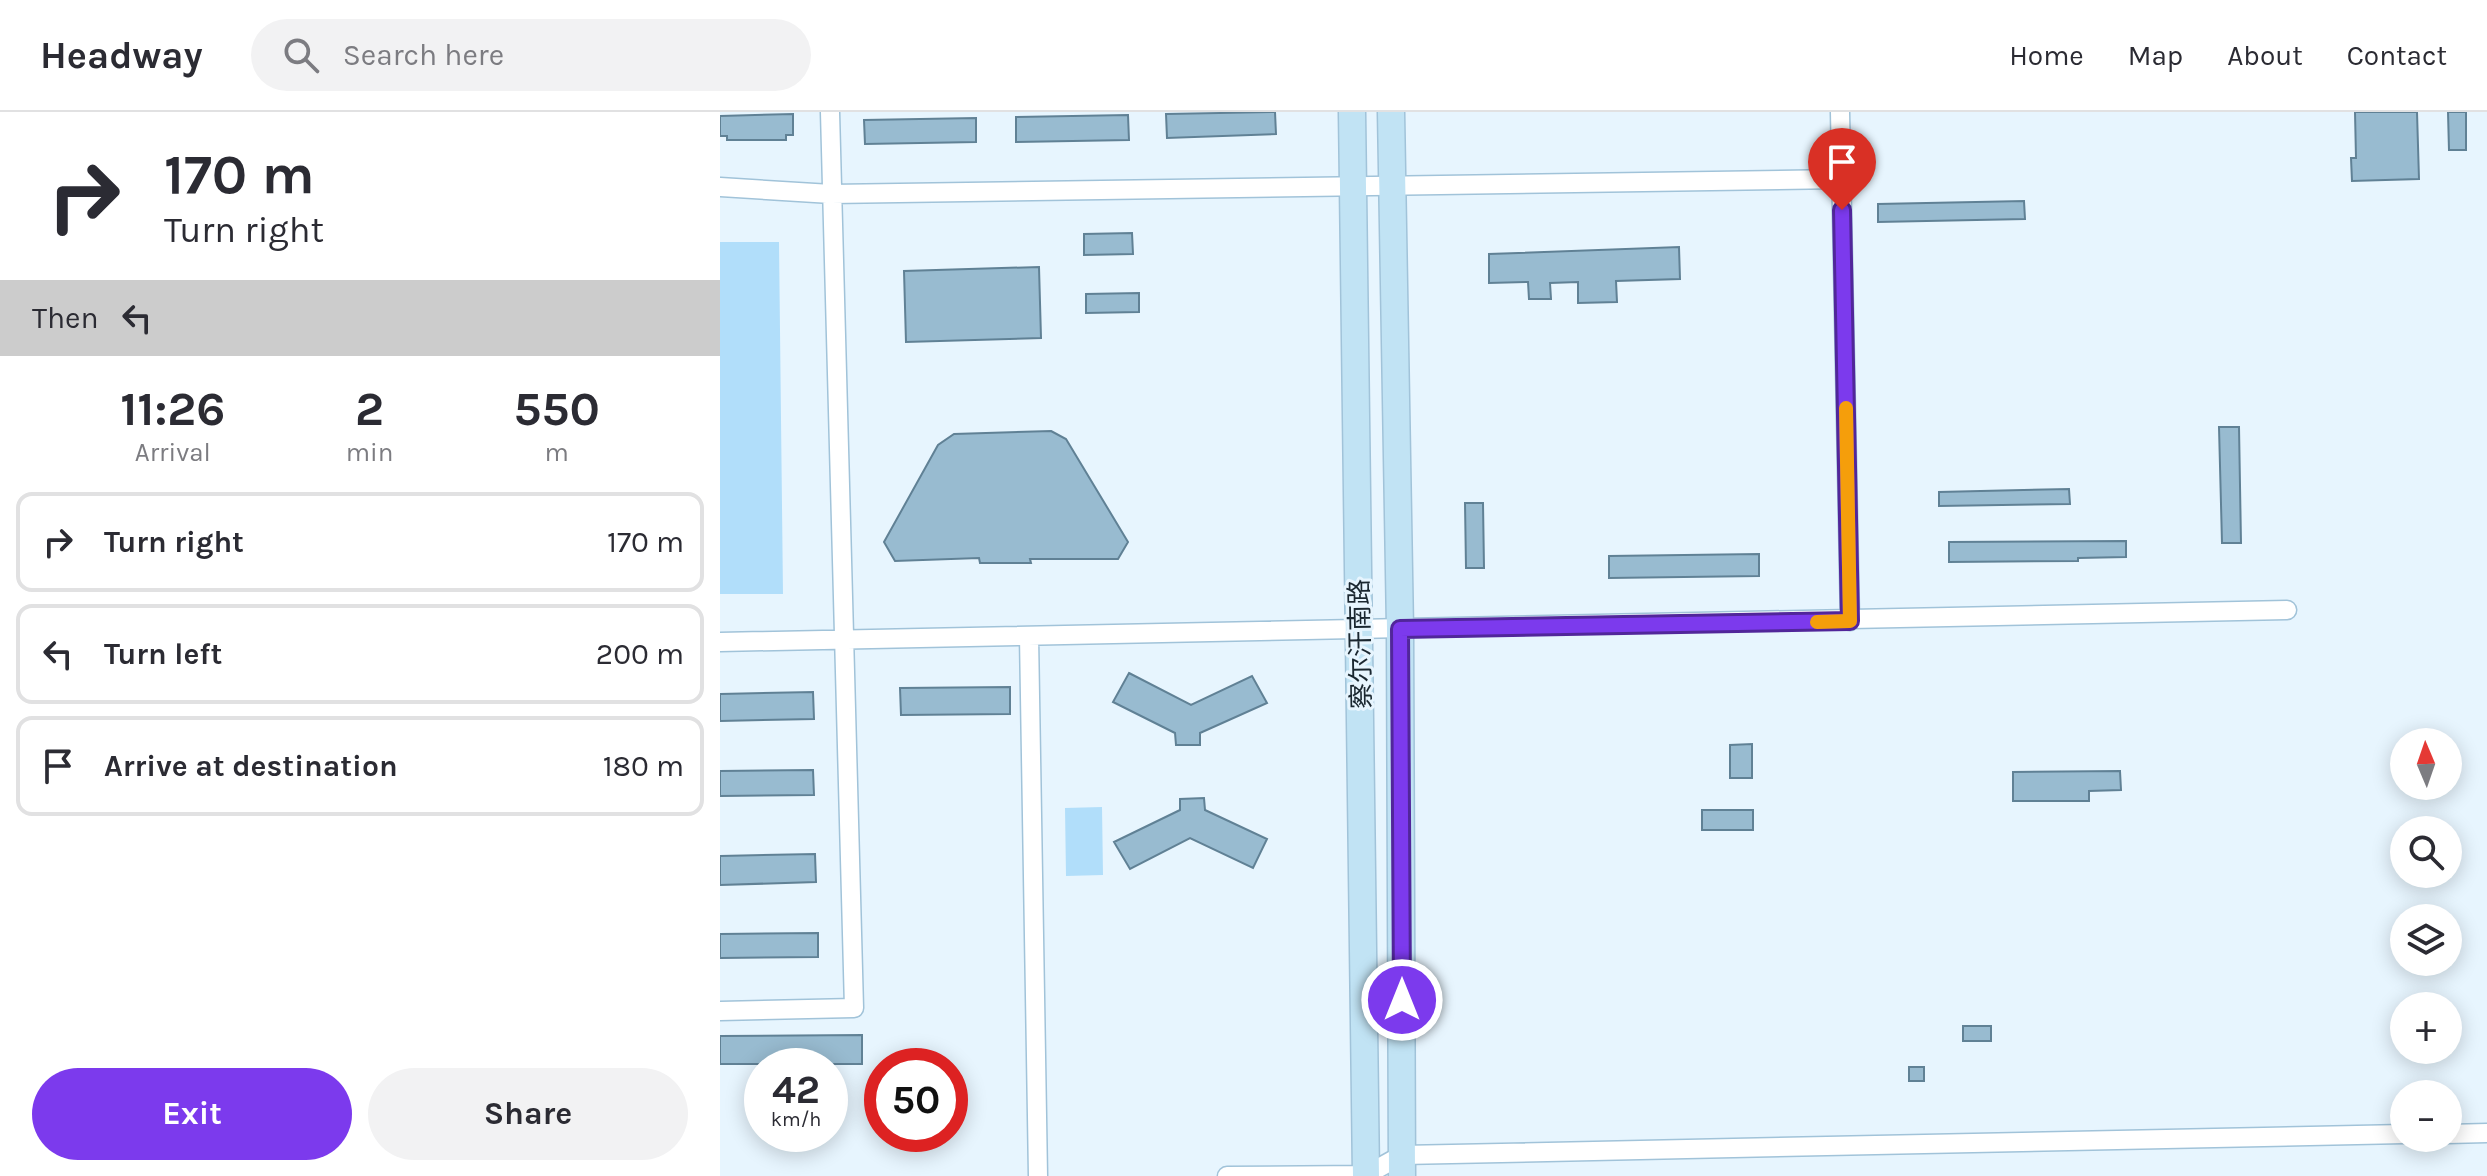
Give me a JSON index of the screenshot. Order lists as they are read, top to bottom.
{
  "streets": {
    "main road": ["察尔汗南路"]
  },
  "north": "top",
  "page": {
    "header": "Headway",
    "search": "Search here",
    "nav": [
      "Home",
      "Map",
      "About",
      "Contact"
    ],
    "turn": ["170 m", "Turn right"],
    "then": "Then",
    "eta": [
      "11:26",
      "Arrival",
      "2",
      "min",
      "550",
      "m"
    ],
    "list": [
      {
        "name": "Turn right",
        "value": "170 m"
      },
      {
        "name": "Turn left",
        "value": "200 m"
      },
      {
        "name": "Arrive at destination",
        "value": "180 m"
      }
    ],
    "map_buttons": ["+", "−"],
    "speed": "42 km/h",
    "limit": "50",
    "buttons": ["Exit", "Share"]
  }
}
